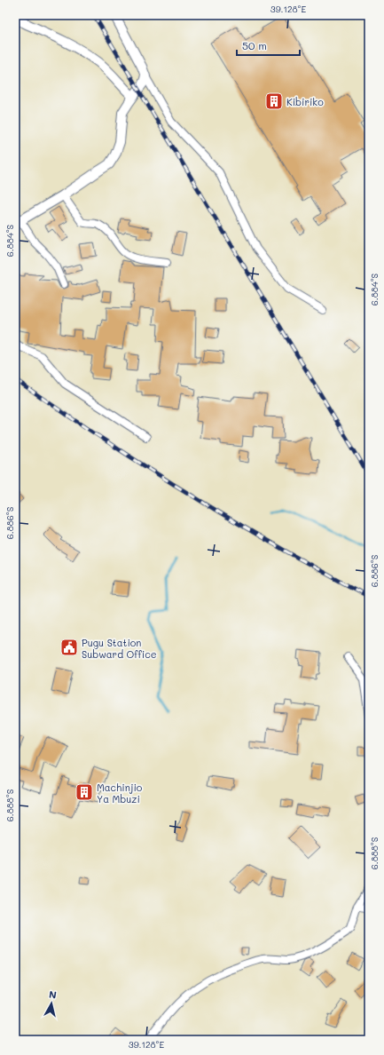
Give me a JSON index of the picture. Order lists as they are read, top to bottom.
{
  "places": {
    "building": ["Kibiriko", "Machinjio Ya Mbuzi"],
    "public building": ["Pugu Station Subward Office"]
  },
  "scale_bar": "50 m",
  "north": "top",
  "coordinates": [
    "39.128°E",
    "6.884°S",
    "6.886°S",
    "6.888°S"
  ]
}
